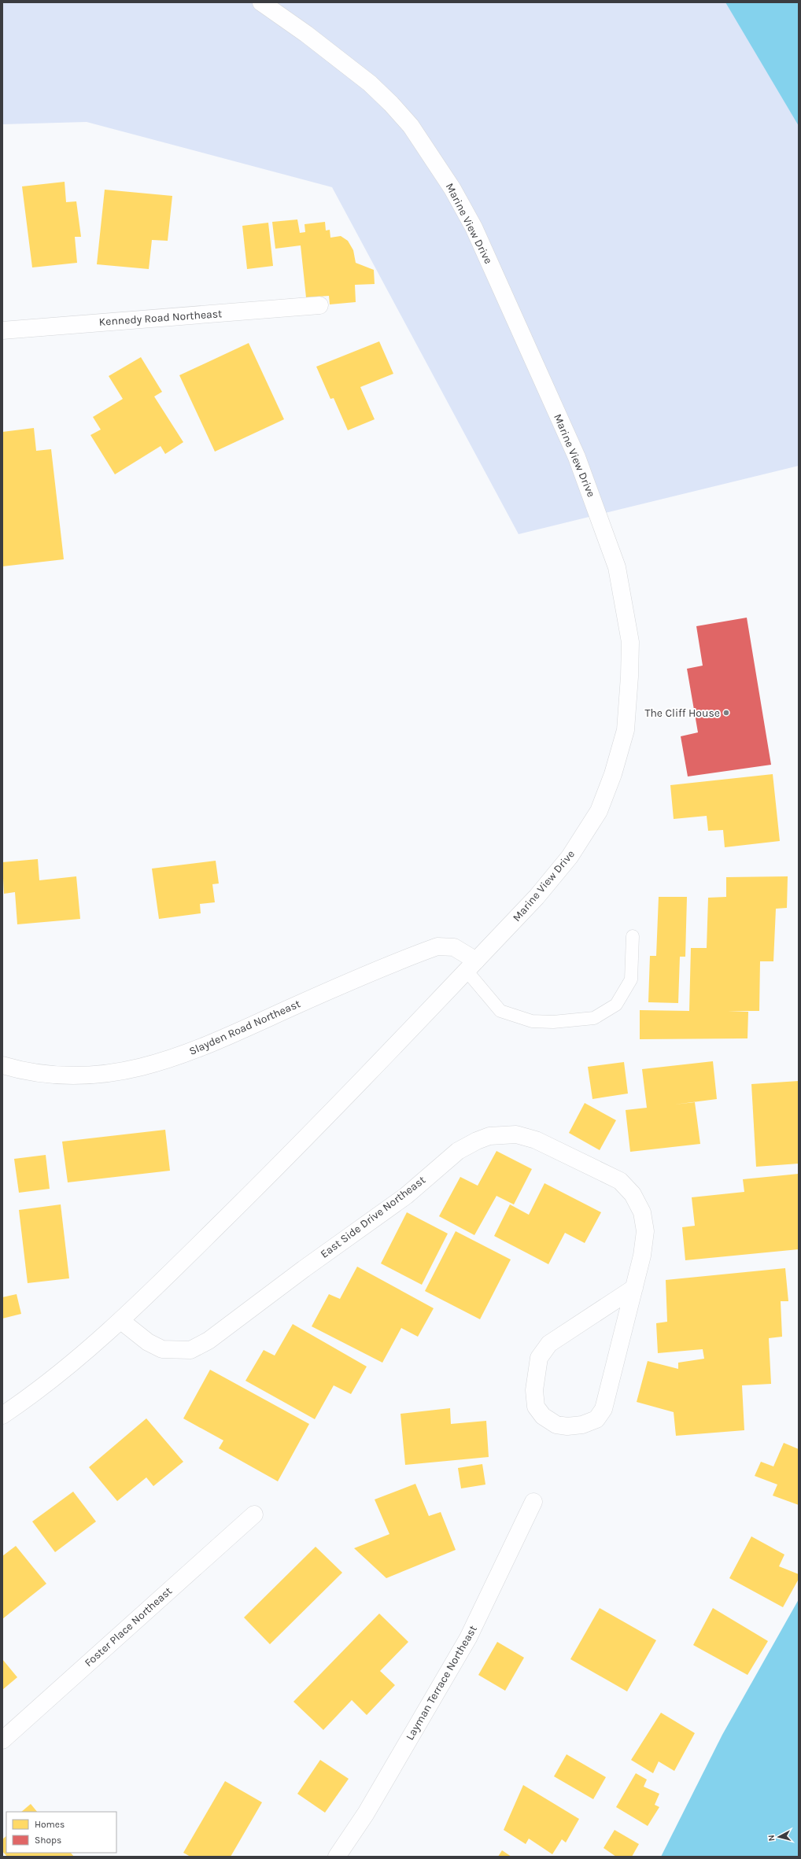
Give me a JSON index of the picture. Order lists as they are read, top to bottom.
{
  "streets": {
    "street": [
      "Marine View Drive",
      "Kennedy Road Northeast",
      "Slayden Road Northeast",
      "East Side Drive Northeast",
      "Foster Place Northeast",
      "Layman Terrace Northeast"
    ]
  },
  "crossings": [
    ["Marine View Drive", "Slayden Road Northeast"]
  ],
  "places": ["The Cliff House"],
  "legend": ["Homes", "Shops"],
  "north": "left"
}
